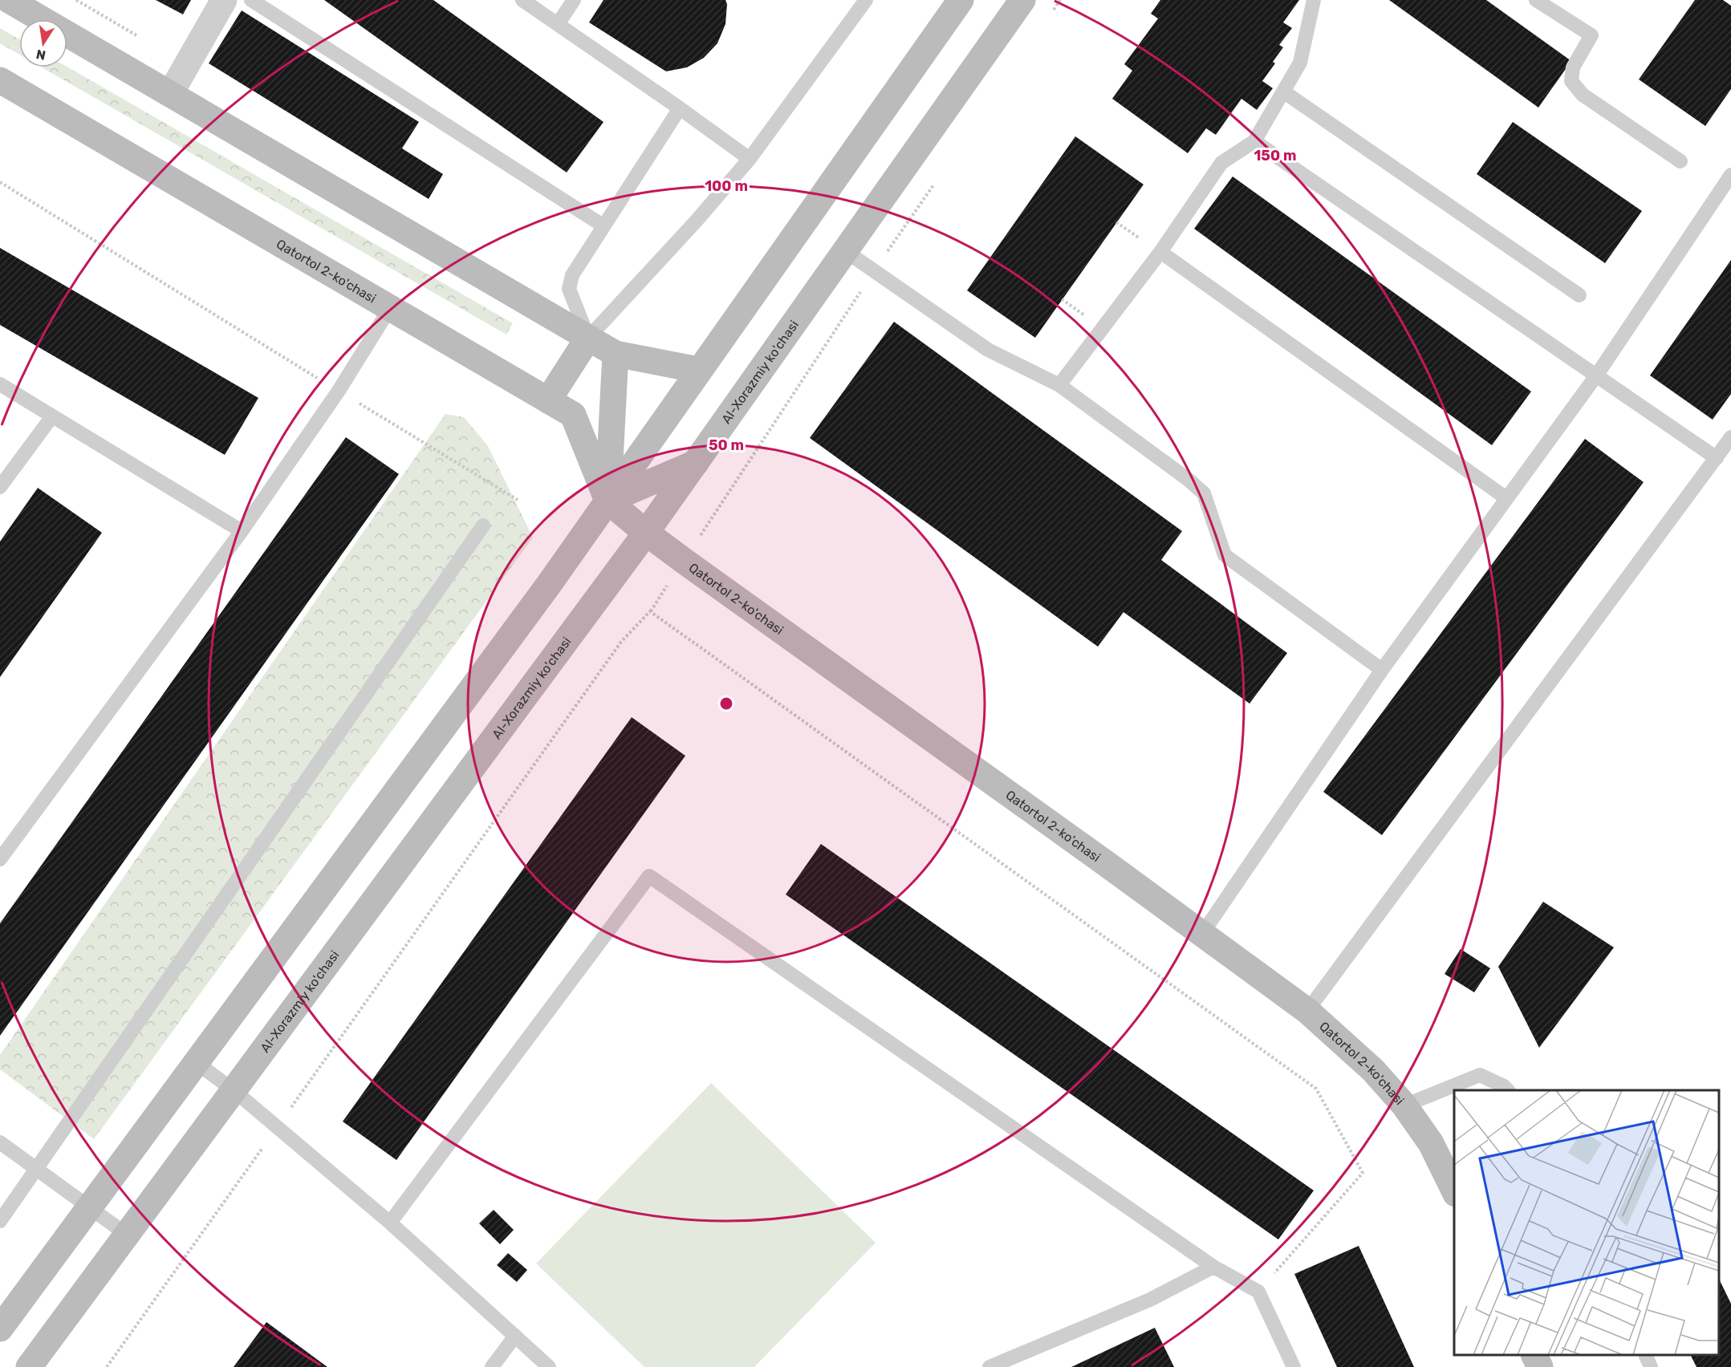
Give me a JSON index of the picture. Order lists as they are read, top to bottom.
{
  "streets": {
    "main road": ["Qatortol 2-ko'chasi", "Al-Xorazmiy ko'chasi"]
  },
  "crossings": [
    ["Qatortol 2-ko'chasi", "Al-Xorazmiy ko'chasi"]
  ],
  "north": "bottom",
  "rings": ["150 m", "100 m", "50 m"]
}
